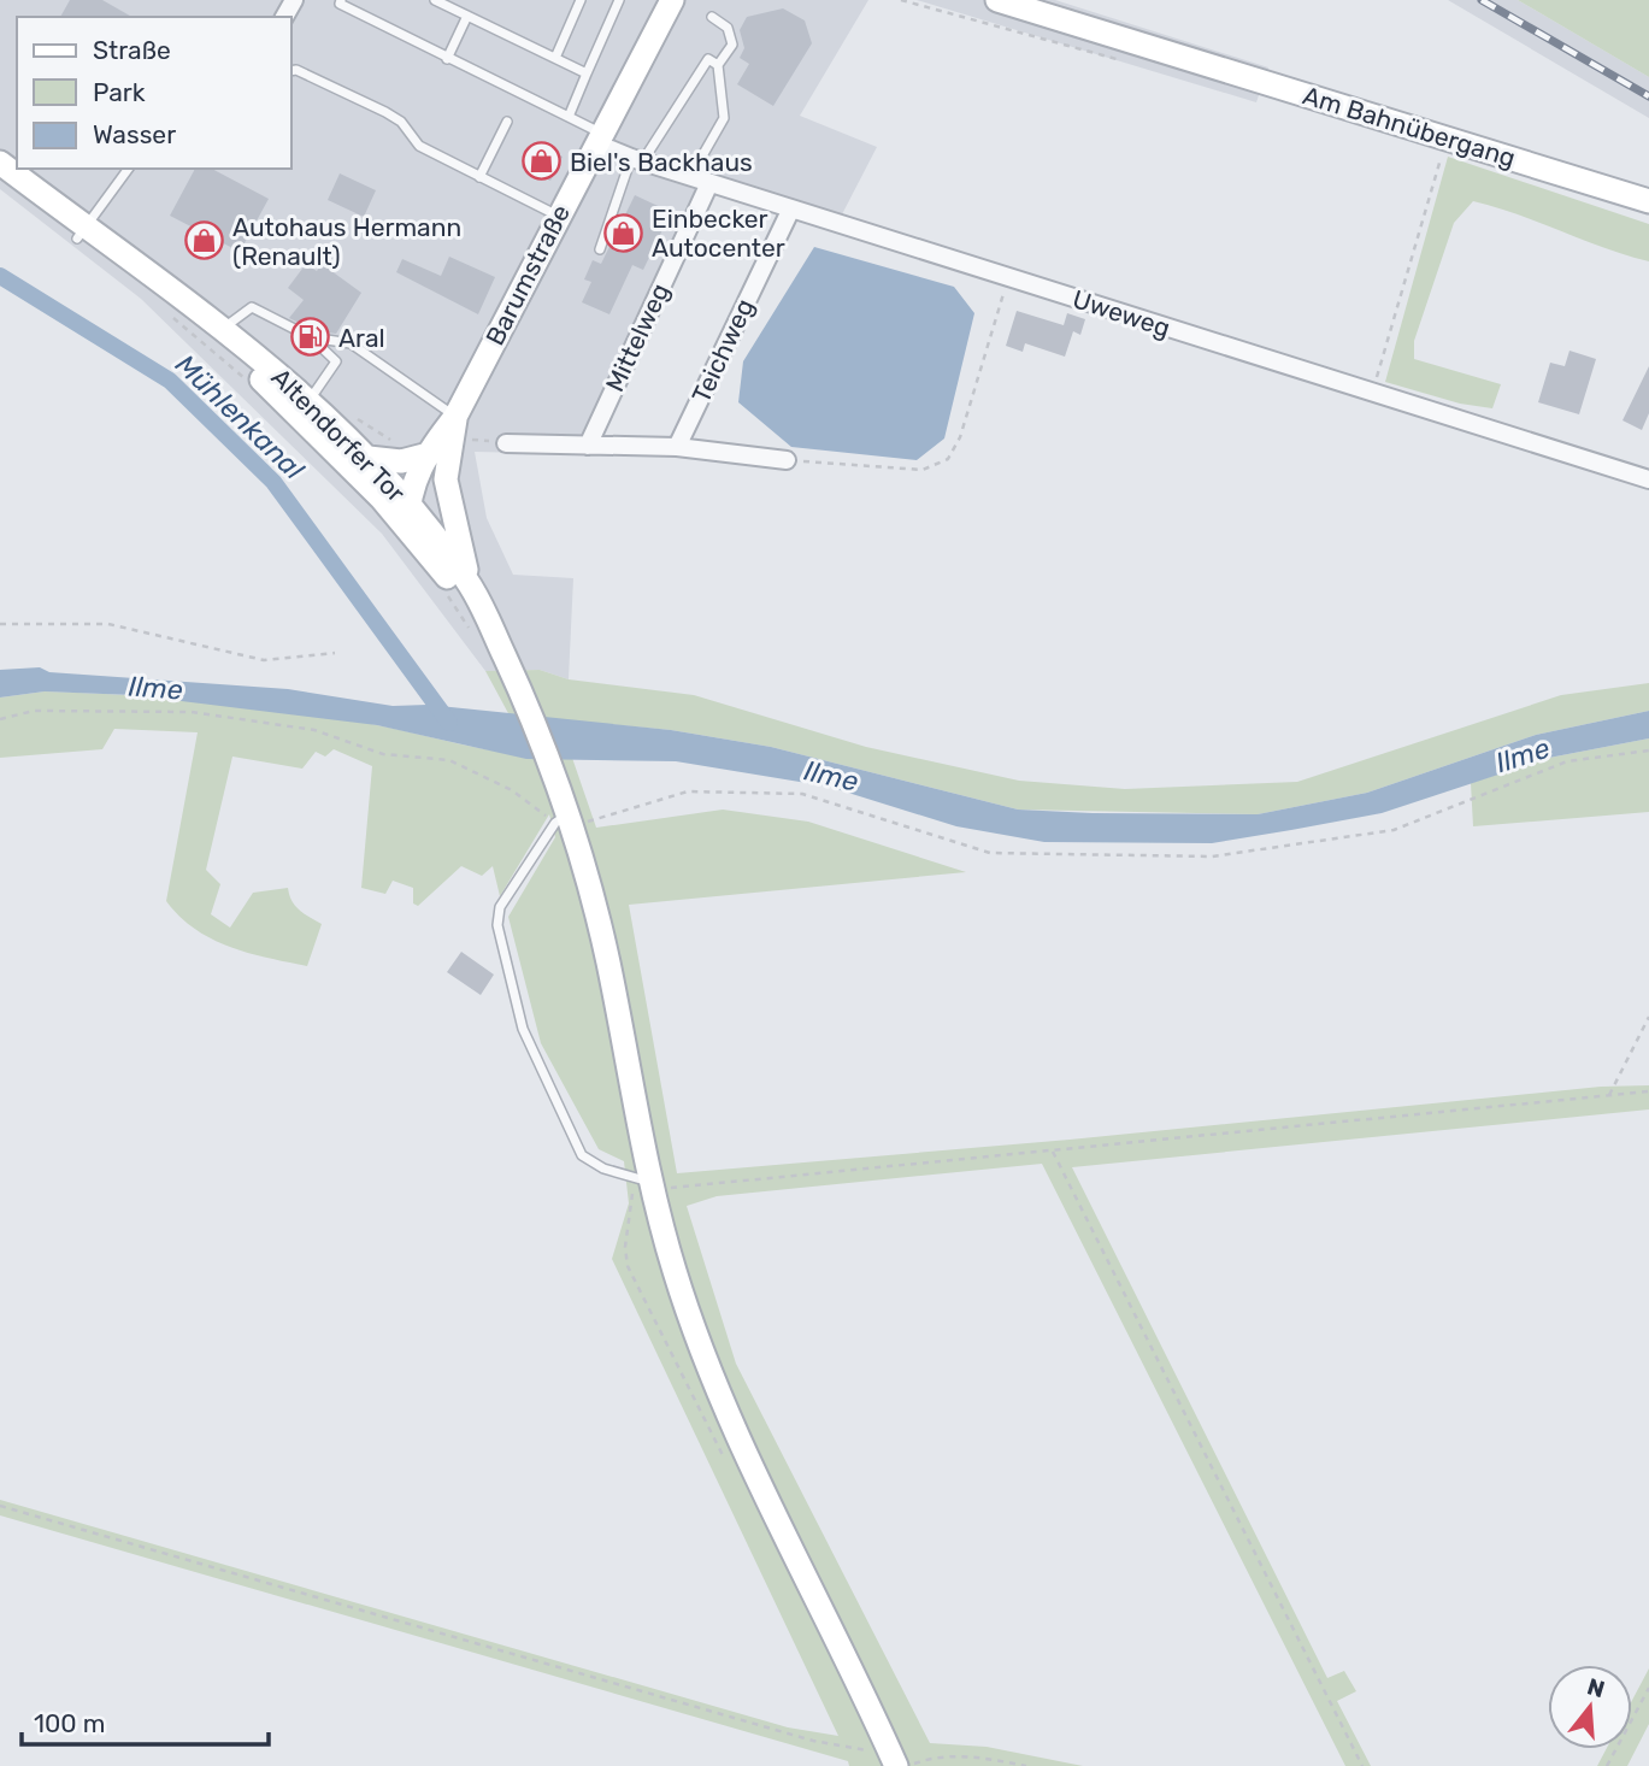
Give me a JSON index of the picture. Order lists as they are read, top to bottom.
{
  "streets": {
    "main road": ["Am Bahnübergang", "Barumstraße", "Altendorfer Tor"],
    "street": ["Uweweg", "Mittelweg", "Teichweg"]
  },
  "crossings": [
    ["Barumstraße", "Uweweg"],
    ["Barumstraße", "Altendorfer Tor"],
    ["Uweweg", "Mittelweg"],
    ["Uweweg", "Teichweg"]
  ],
  "water": ["Mühlenkanal", "Ilme"],
  "places": {
    "shop": ["Biel's Backhaus", "Einbecker Autocenter", "Autohaus Hermann (Renault)"],
    "fuel station": ["Aral"]
  },
  "legend": ["Straße", "Park", "Wasser"],
  "scale_bar": "100 m",
  "north": "top"
}
